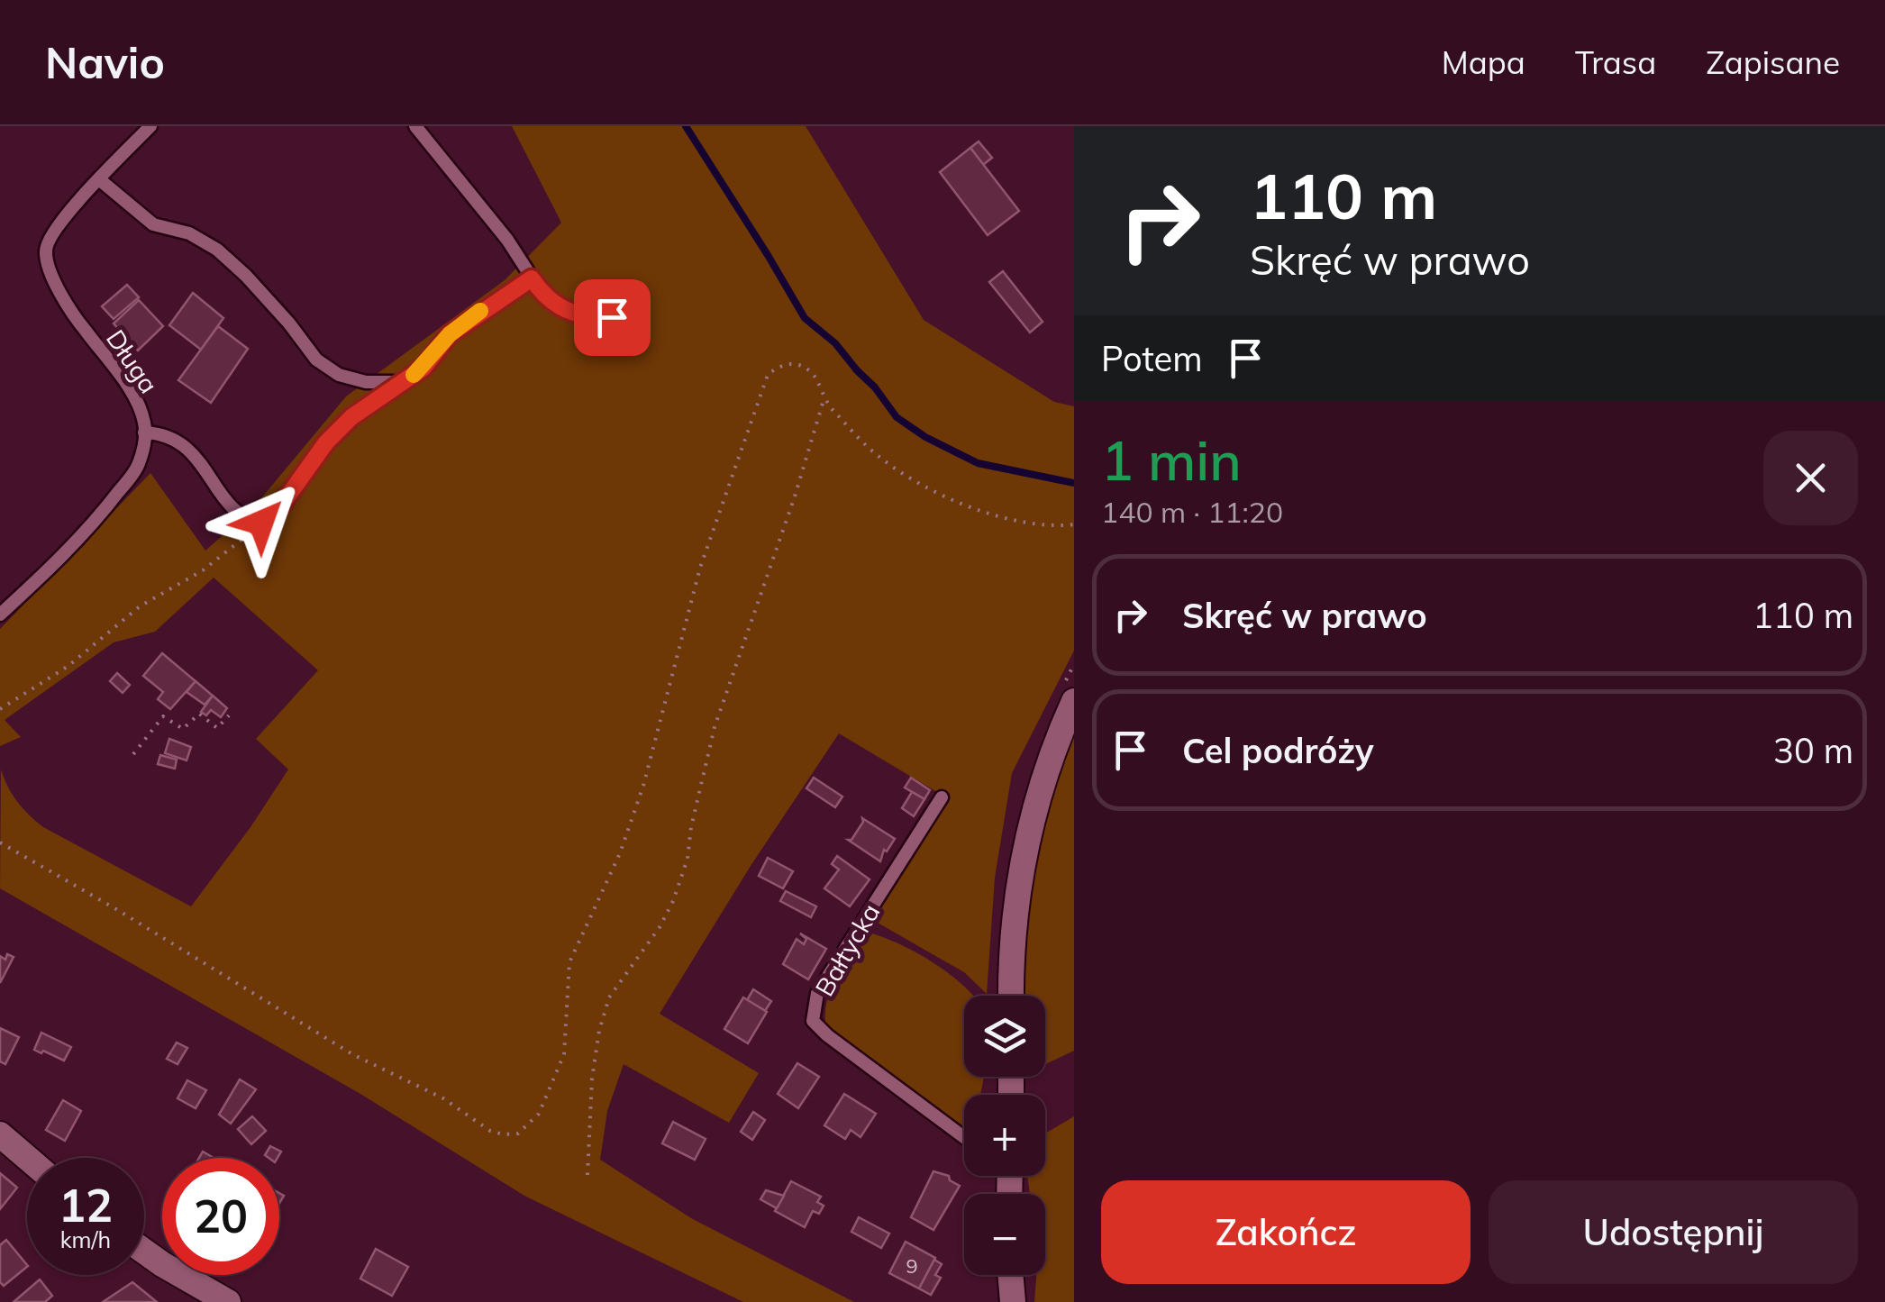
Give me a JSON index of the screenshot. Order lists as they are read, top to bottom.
{
  "streets": {
    "lane": ["Długa", "Bałtycka"]
  },
  "house_numbers": ["9"],
  "page": {
    "header": "Navio",
    "nav": ["Mapa", "Trasa", "Zapisane"],
    "turn": ["110 m", "Skręć w prawo"],
    "then": "Potem",
    "heading": ["1 min", "140 m · 11:20"],
    "list": [
      {
        "name": "Skręć w prawo",
        "value": "110 m"
      },
      {
        "name": "Cel podróży",
        "value": "30 m"
      }
    ],
    "map_buttons": ["+", "−"],
    "speed": "12 km/h",
    "limit": "20",
    "buttons": ["Zakończ", "Udostępnij"]
  }
}
